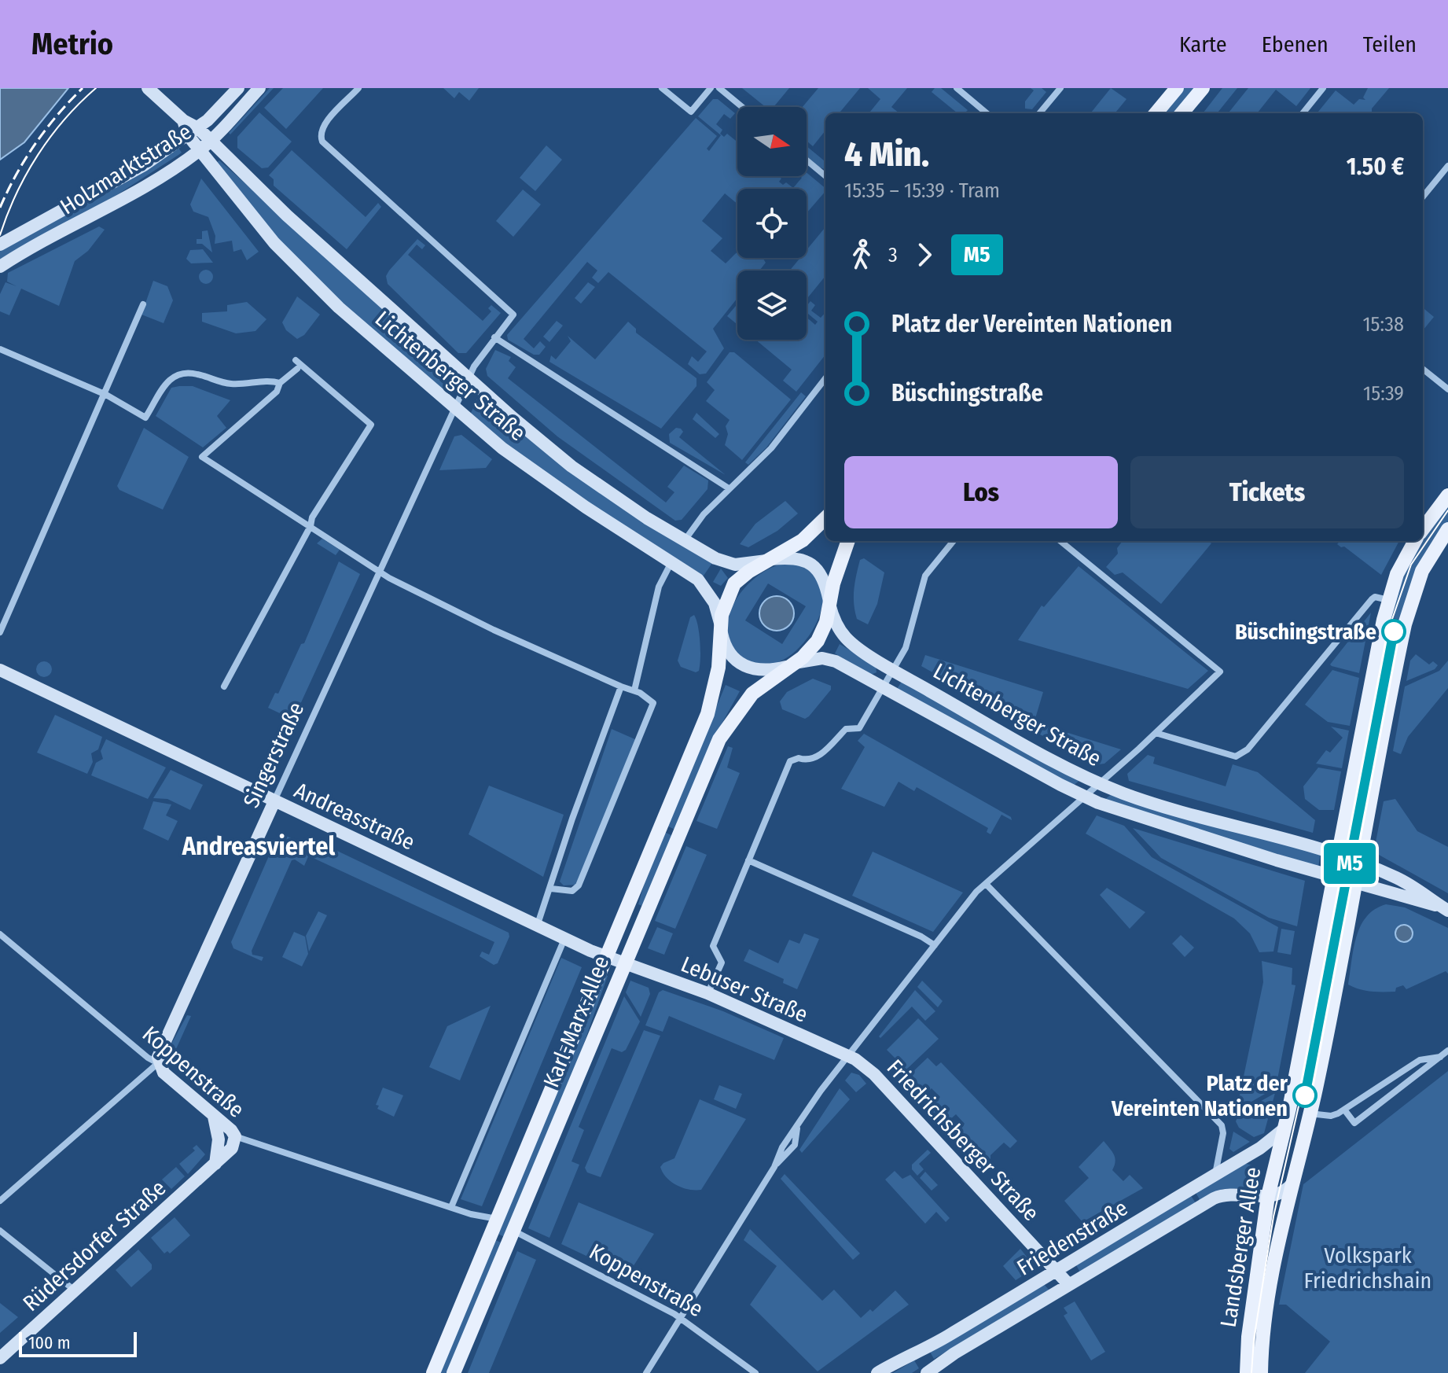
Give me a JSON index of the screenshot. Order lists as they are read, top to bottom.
{
  "streets": {
    "main road": [
      "Holzmarktstraße",
      "Lichtenberger Straße",
      "Singerstraße",
      "Andreasstraße",
      "Lebuser Straße",
      "Karl-Marx-Allee",
      "Koppenstraße",
      "Friedrichsberger Straße",
      "Friedenstraße",
      "Rüdersdorfer Straße",
      "Landsberger Allee"
    ]
  },
  "crossings": [
    ["Holzmarktstraße", "Lichtenberger Straße"],
    ["Lichtenberger Straße", "Singerstraße"],
    ["Lichtenberger Straße", "Karl-Marx-Allee"],
    ["Singerstraße", "Andreasstraße"],
    ["Singerstraße", "Koppenstraße"],
    ["Andreasstraße", "Lebuser Straße"],
    ["Andreasstraße", "Karl-Marx-Allee"],
    ["Lebuser Straße", "Karl-Marx-Allee"],
    ["Lebuser Straße", "Friedrichsberger Straße"],
    ["Karl-Marx-Allee", "Koppenstraße"],
    ["Koppenstraße", "Rüdersdorfer Straße"],
    ["Friedrichsberger Straße", "Friedenstraße"],
    ["Friedenstraße", "Landsberger Allee"]
  ],
  "districts": ["Andreasviertel"],
  "parks": ["Volkspark Friedrichshain"],
  "places": ["Büschingstraße", "Platz der Vereinten Nationen"],
  "lines": ["tram line M5"],
  "scale_bar": "100 m",
  "north": "right",
  "page": {
    "header": "Metrio",
    "nav": ["Karte", "Ebenen", "Teilen"],
    "on_map": "M5",
    "heading": ["4 Min.", "15:35 – 15:39 · Tram", "1.50 €"],
    "legs": ["3", "M5"],
    "list": [
      {
        "name": "Platz der Vereinten Nationen",
        "value": "15:38"
      },
      {
        "name": "Büschingstraße",
        "value": "15:39"
      }
    ],
    "buttons": ["Los", "Tickets"],
    "scale": "100 m"
  }
}
